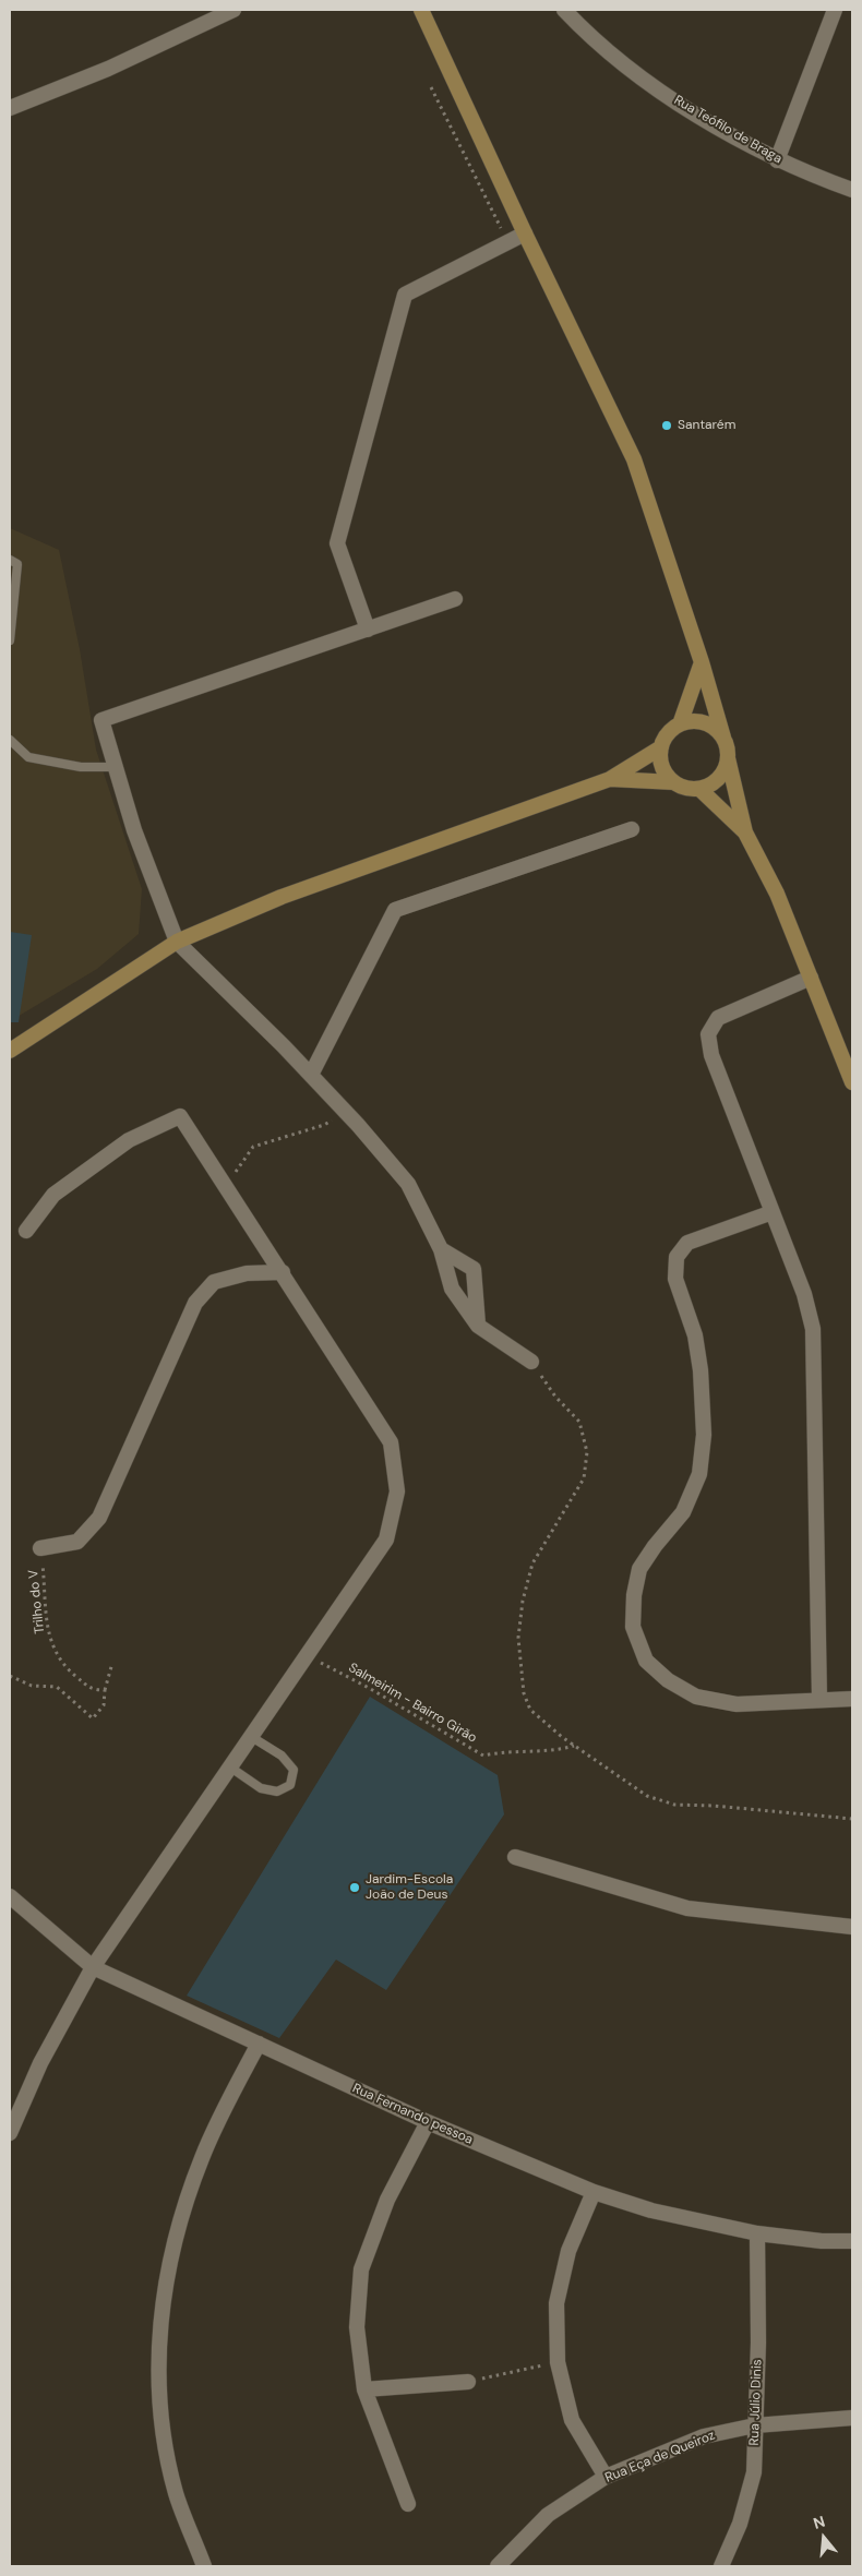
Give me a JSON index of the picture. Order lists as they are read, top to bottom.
{
  "streets": {
    "street": [
      "Rua Teófilo de Braga",
      "Rua Fernando pessoa",
      "Rua Júlio Dinis",
      "Rua Eça de Queiroz"
    ],
    "path": ["Trilho do V", "Salmeirim - Bairro Girão"]
  },
  "crossings": [
    ["Rua Fernando pessoa", "Rua Júlio Dinis"],
    ["Rua Júlio Dinis", "Rua Eça de Queiroz"]
  ],
  "places": ["Santarém", "Jardim-Escola João de Deus"],
  "north": "top"
}
